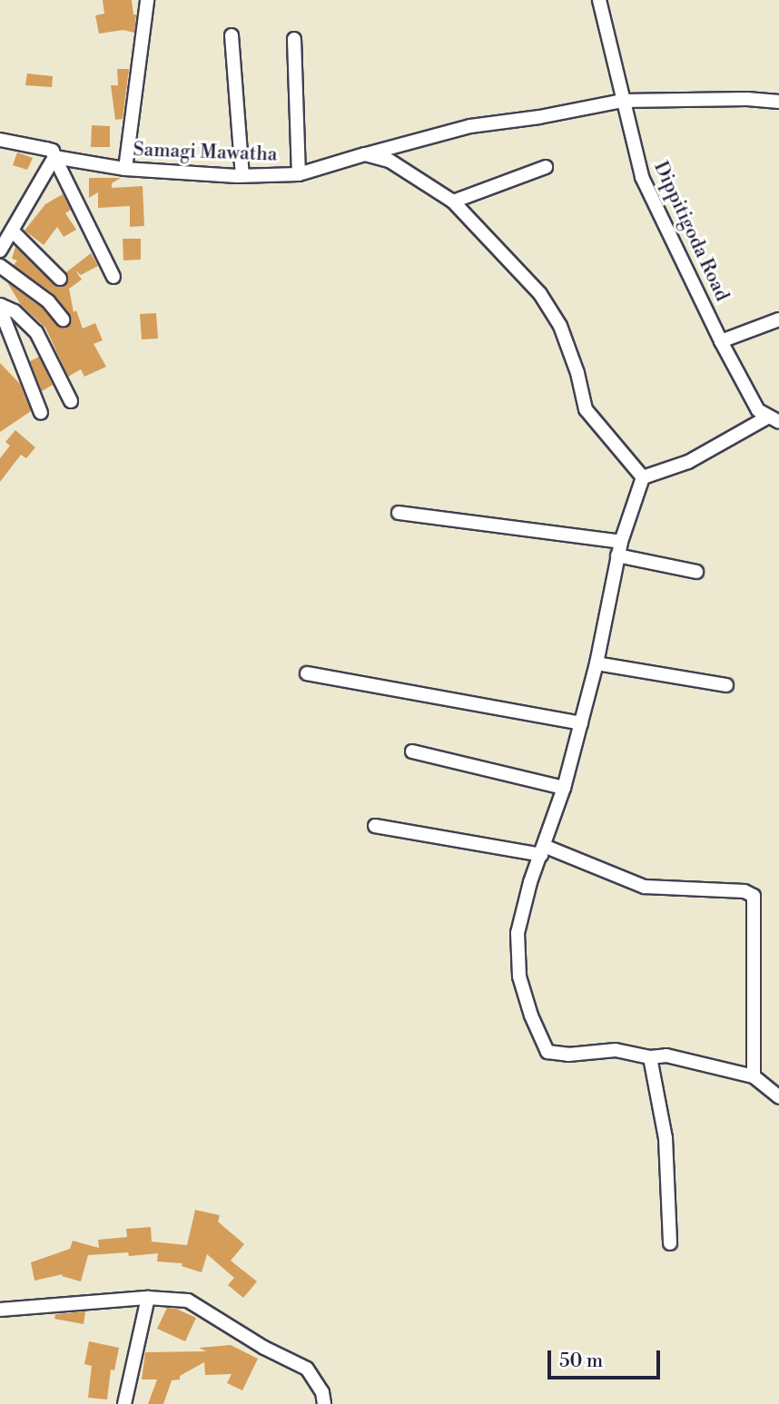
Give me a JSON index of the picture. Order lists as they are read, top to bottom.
{
  "streets": {
    "street": ["Samagi Mawatha", "Dippitigoda Road"]
  },
  "crossings": [
    ["Samagi Mawatha", "Dippitigoda Road"]
  ],
  "scale_bar": "50 m"
}
